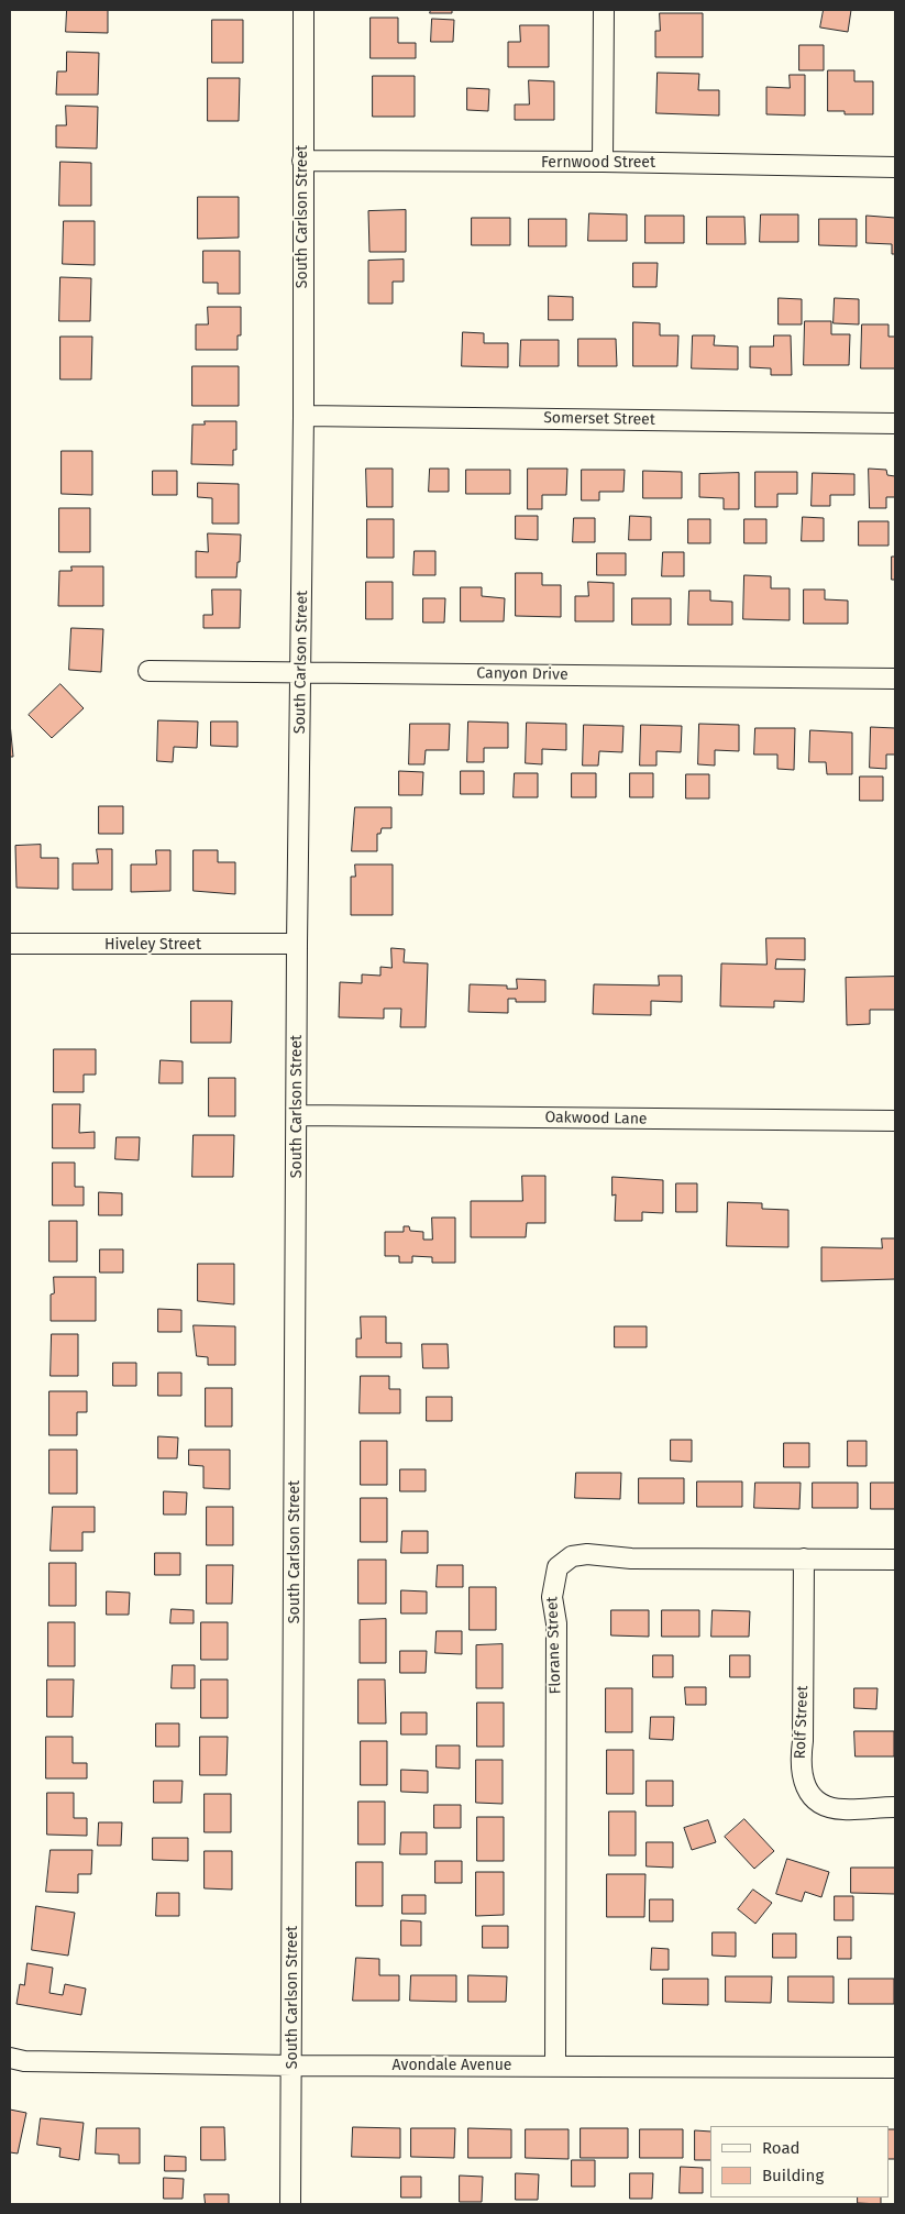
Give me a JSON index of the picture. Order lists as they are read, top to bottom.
{
  "streets": {
    "street": [
      "Fernwood Street",
      "South Carlson Street",
      "Somerset Street",
      "Canyon Drive",
      "Hiveley Street",
      "Oakwood Lane",
      "Florane Street",
      "Rolf Street",
      "Avondale Avenue"
    ]
  },
  "crossings": [
    ["Fernwood Street", "South Carlson Street"],
    ["South Carlson Street", "Somerset Street"],
    ["South Carlson Street", "Canyon Drive"],
    ["South Carlson Street", "Hiveley Street"],
    ["South Carlson Street", "Oakwood Lane"],
    ["South Carlson Street", "Avondale Avenue"],
    ["Florane Street", "Rolf Street"],
    ["Florane Street", "Avondale Avenue"]
  ],
  "legend": ["Road", "Building"]
}
